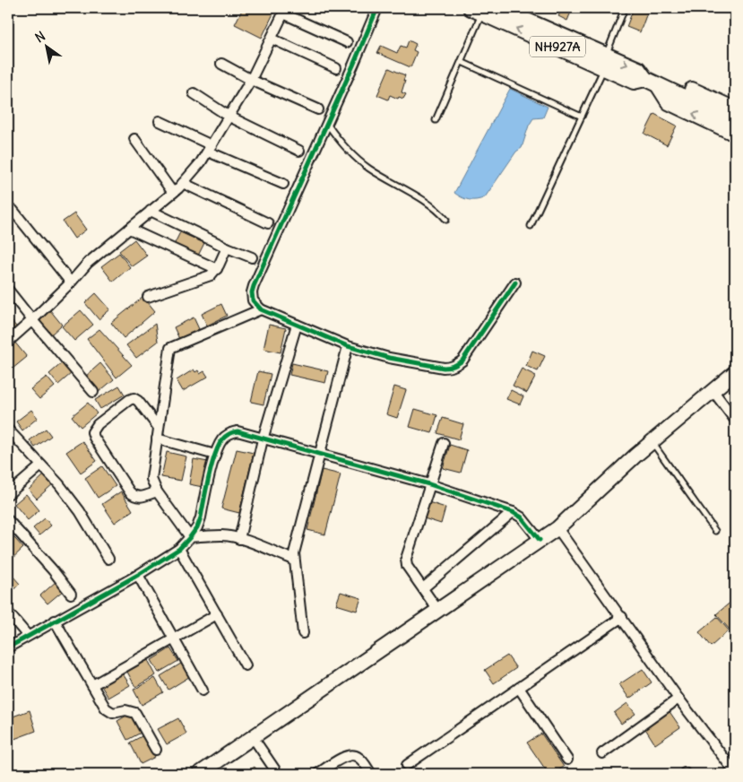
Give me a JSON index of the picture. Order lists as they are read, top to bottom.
{
  "streets": {
    "highway": ["NH927A"]
  },
  "north": "top left"
}
